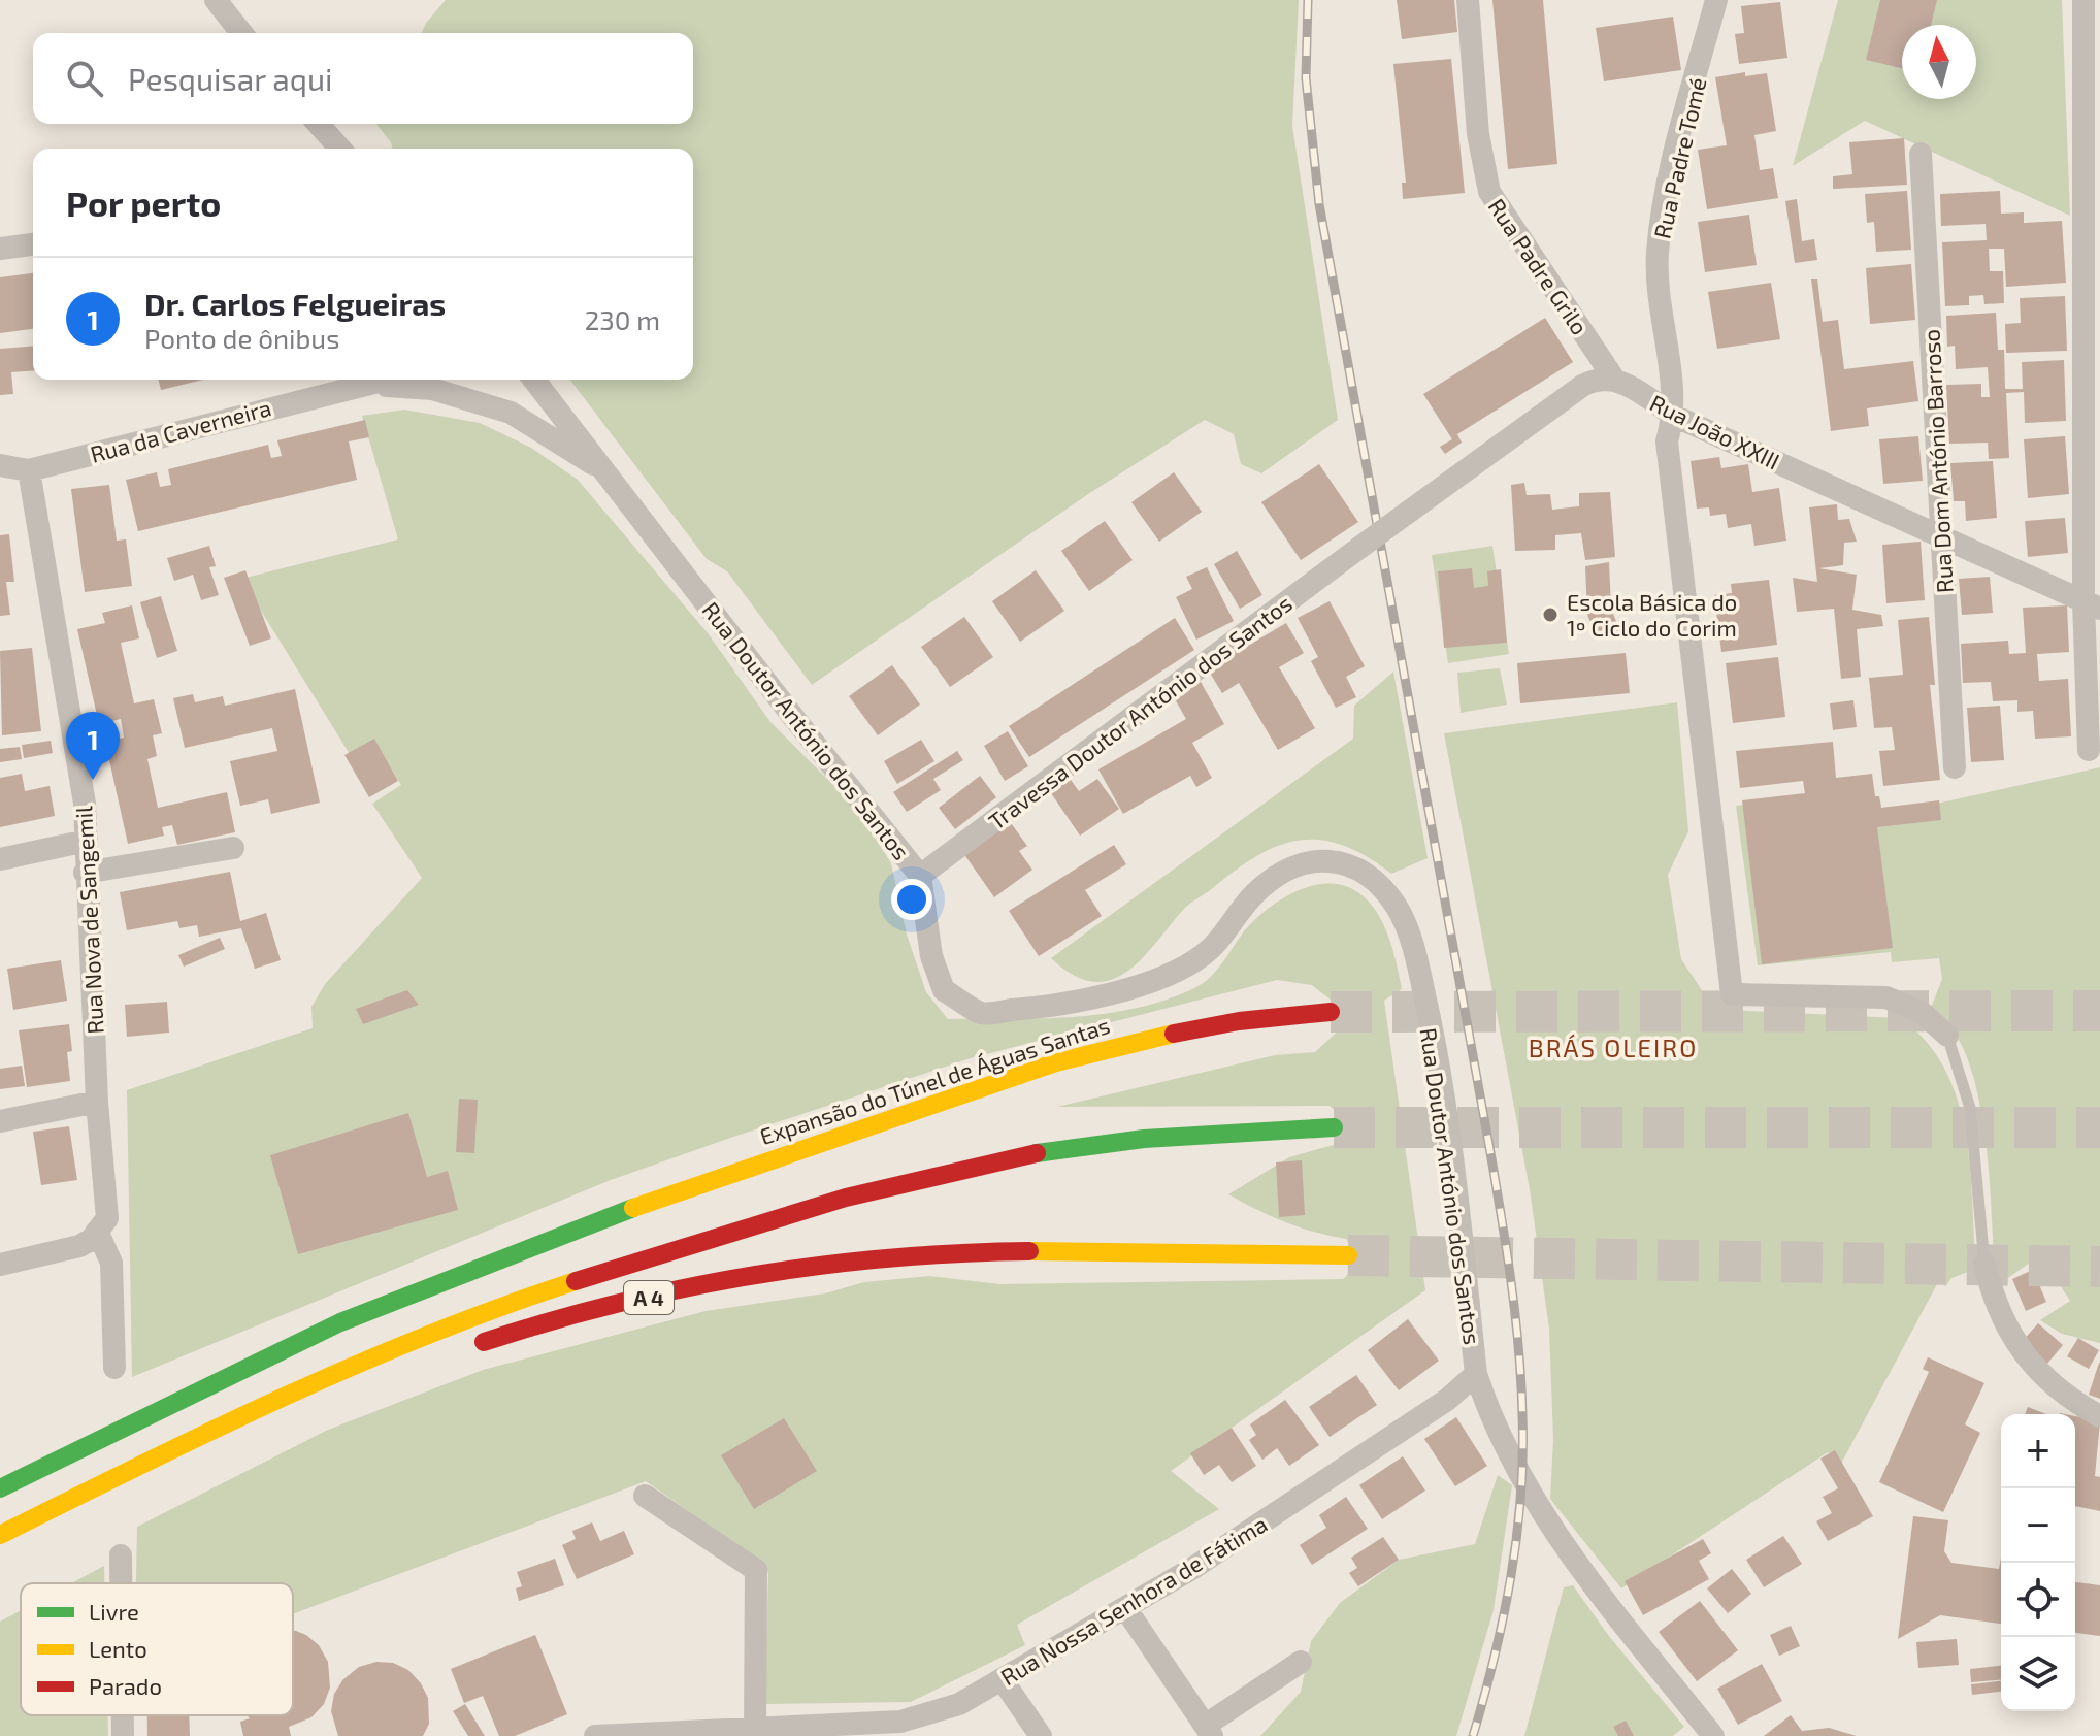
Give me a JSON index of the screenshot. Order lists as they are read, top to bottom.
{
  "streets": {
    "highway": ["Expansão do Túnel de Águas Santas", "A 4"],
    "street": [
      "Rua Padre Tomé",
      "Rua Padre Grilo",
      "Rua da Caverneira",
      "Rua João XXIII",
      "Rua Dom António Barroso",
      "Travessa Doutor António dos Santos",
      "Rua Doutor António dos Santos",
      "Rua Nova de Sangemil",
      "Rua Nossa Senhora de Fátima"
    ]
  },
  "crossings": [
    ["Rua Padre Tomé", "Rua João XXIII"],
    ["Rua Padre Grilo", "Rua João XXIII"],
    ["Rua Padre Grilo", "Travessa Doutor António dos Santos"],
    ["Rua da Caverneira", "Rua Doutor António dos Santos"],
    ["Rua da Caverneira", "Rua Nova de Sangemil"],
    ["Rua João XXIII", "Rua Dom António Barroso"],
    ["Rua João XXIII", "Travessa Doutor António dos Santos"],
    ["Travessa Doutor António dos Santos", "Rua Doutor António dos Santos"],
    ["Rua Doutor António dos Santos", "Rua Nossa Senhora de Fátima"]
  ],
  "districts": ["BRÁS OLEIRO"],
  "places": ["Escola Básica do 1º Ciclo do Corim"],
  "legend": ["Livre", "Lento", "Parado"],
  "north": "top",
  "page": {
    "search": "Pesquisar aqui",
    "heading": "Por perto",
    "list": [
      {
        "mark": "1",
        "name": "Dr. Carlos Felgueiras",
        "note": "Ponto de ônibus",
        "value": "230 m"
      }
    ],
    "pins": "1",
    "map_buttons": ["+", "−"]
  }
}
